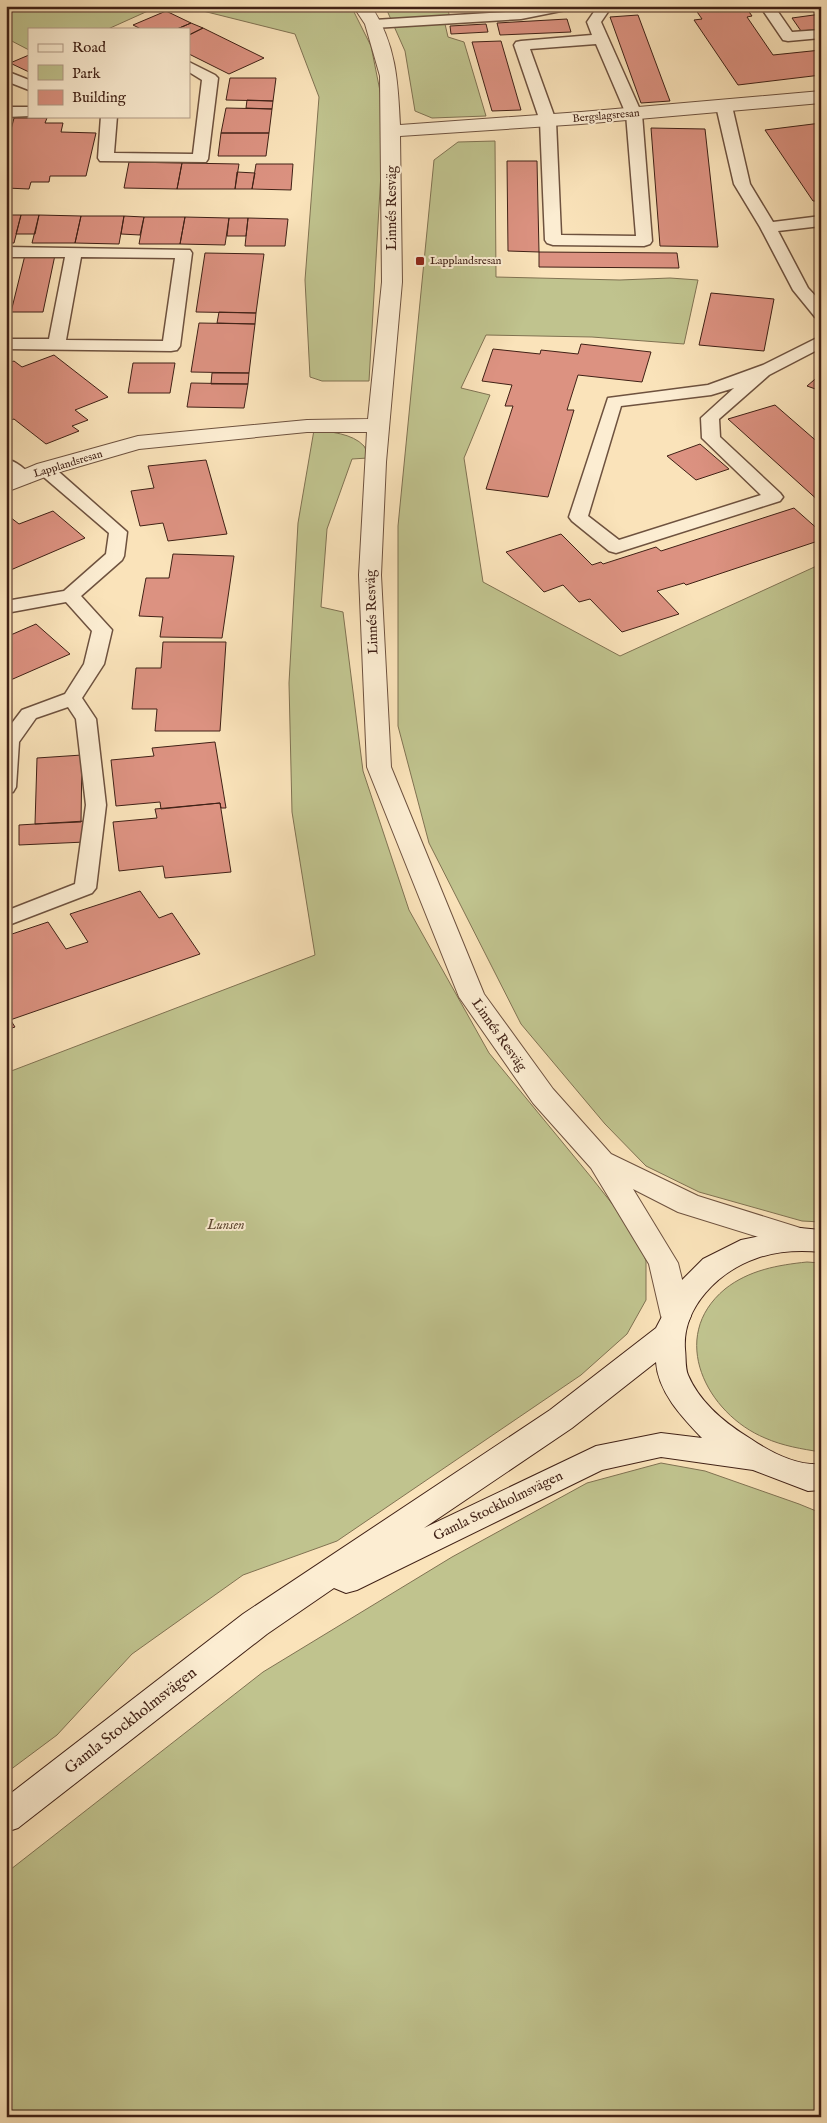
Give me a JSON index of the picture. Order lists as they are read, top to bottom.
{
  "streets": {
    "street": [
      "Bergslagsresan",
      "Linnés Resväg",
      "Lapplandsresan",
      "Gamla Stockholmsvägen"
    ]
  },
  "crossings": [
    ["Bergslagsresan", "Linnés Resväg"],
    ["Linnés Resväg", "Lapplandsresan"],
    ["Linnés Resväg", "Gamla Stockholmsvägen"]
  ],
  "parks": ["Lunsen"],
  "places": {
    "transit": ["Lapplandsresan"]
  },
  "legend": ["Road", "Park", "Building"]
}
